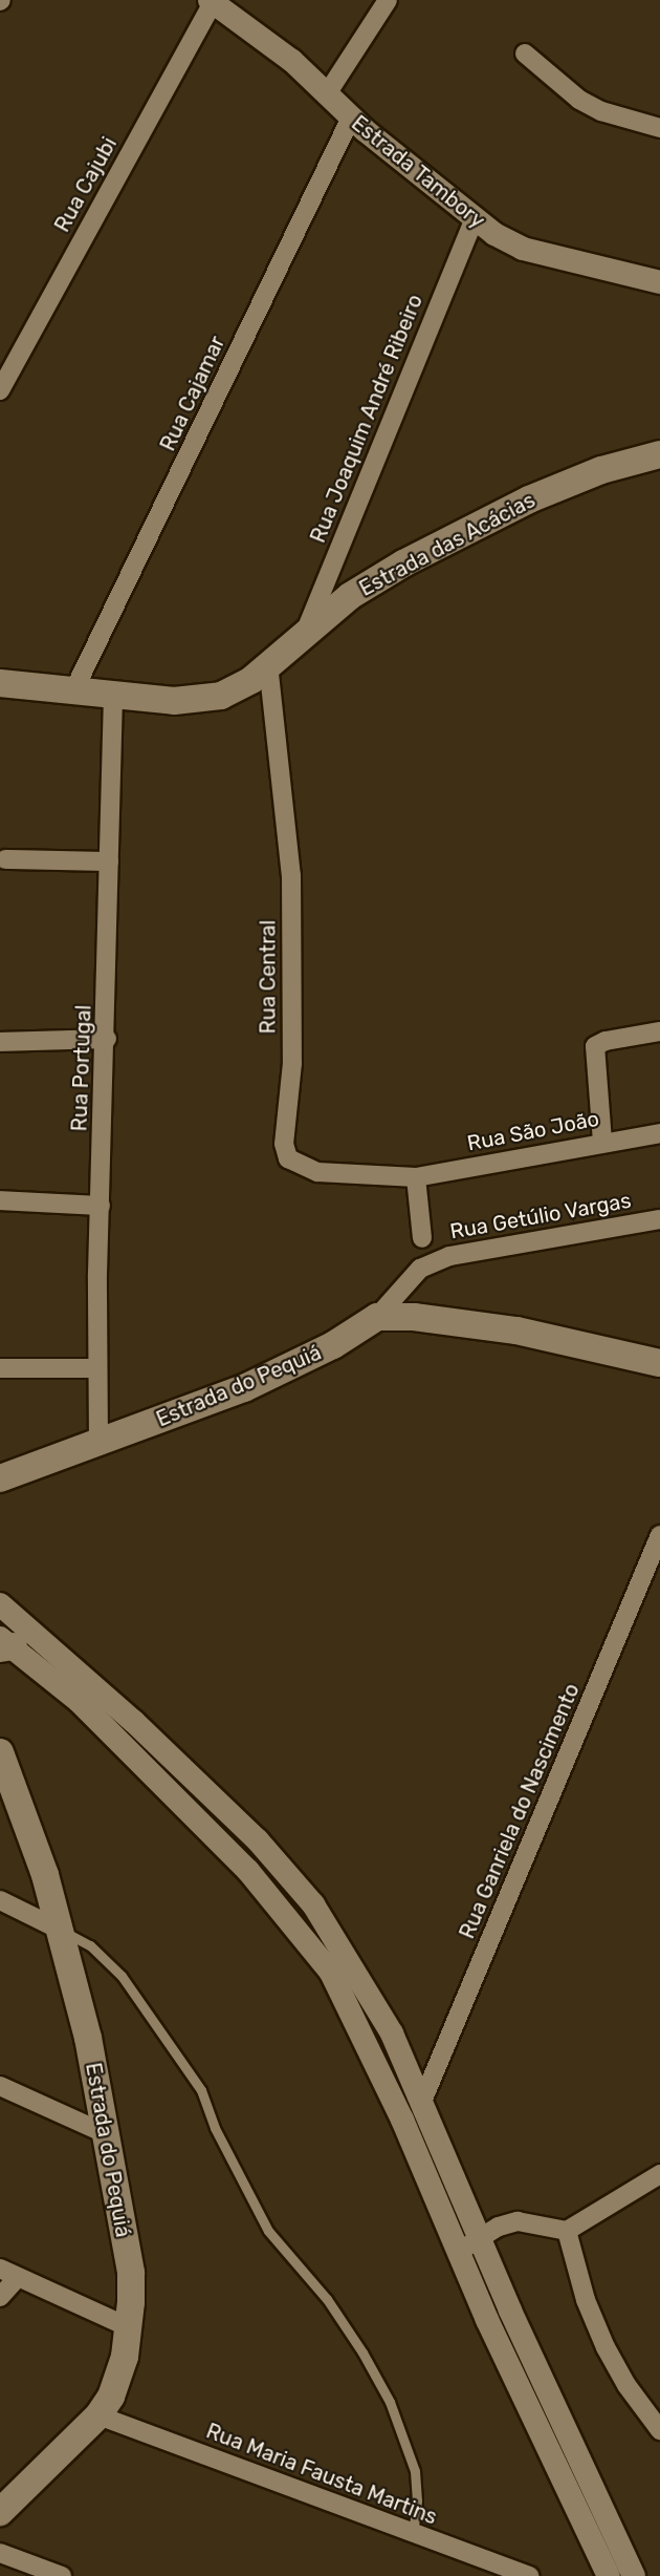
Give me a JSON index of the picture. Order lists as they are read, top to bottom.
{
  "streets": {
    "main road": ["Estrada das Acácias", "Estrada do Pequiá"],
    "street": [
      "Estrada Tambory",
      "Rua Cajubi",
      "Rua Cajamar",
      "Rua Joaquim André Ribeiro",
      "Rua Central",
      "Rua Portugal",
      "Rua São João",
      "Rua Getúlio Vargas",
      "Rua Ganriela do Nascimento",
      "Rua Maria Fausta Martins"
    ]
  },
  "crossings": [
    ["Estrada Tambory", "Rua Cajubi"],
    ["Estrada Tambory", "Rua Cajamar"],
    ["Estrada Tambory", "Rua Joaquim André Ribeiro"],
    ["Rua Cajamar", "Estrada das Acácias"],
    ["Rua Joaquim André Ribeiro", "Estrada das Acácias"],
    ["Estrada das Acácias", "Rua Central"],
    ["Estrada das Acácias", "Rua Portugal"],
    ["Rua Central", "Rua São João"],
    ["Rua Portugal", "Estrada do Pequiá"],
    ["Rua Getúlio Vargas", "Estrada do Pequiá"],
    ["Estrada do Pequiá", "Rua Maria Fausta Martins"]
  ]
}
